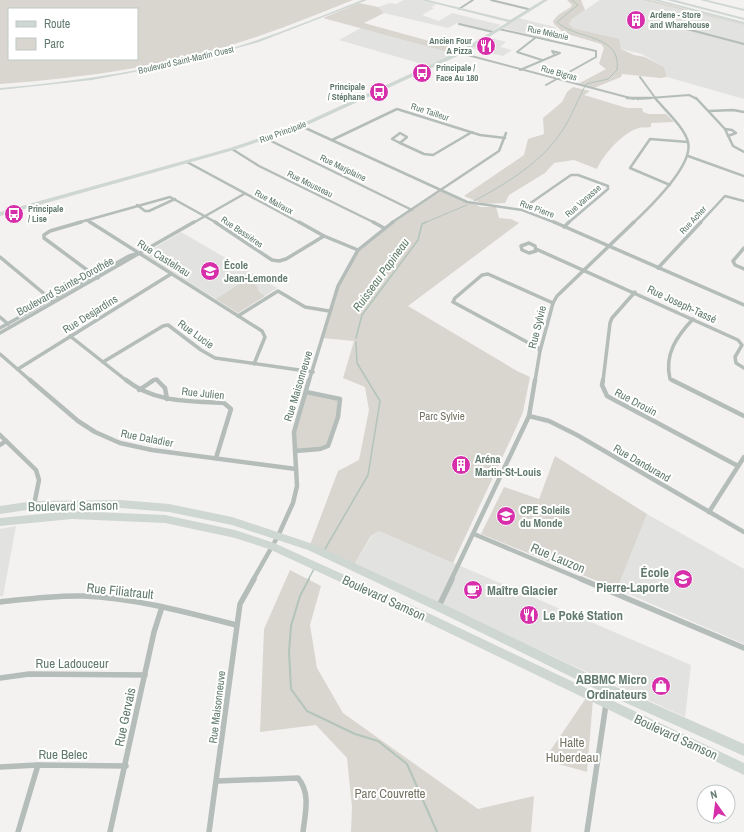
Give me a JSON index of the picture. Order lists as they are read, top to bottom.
{
  "streets": {
    "street": [
      "Rue Mélanie",
      "Boulevard Saint-Martin Ouest",
      "Rue Bigras",
      "Rue Tailleur",
      "Rue Principale",
      "Rue Marjolaine",
      "Rue Mousseau",
      "Rue Vanasse",
      "Rue Malraux",
      "Rue Pierre",
      "Rue Acher",
      "Rue Bessières",
      "Rue Castelnau",
      "Boulevard Sainte-Dorothée",
      "Rue Joseph-Tassé",
      "Rue Desjardins",
      "Rue Sylvie",
      "Rue Lucie",
      "Rue Maisonneuve",
      "Rue Julien",
      "Rue Drouin",
      "Rue Daladier",
      "Rue Dandurand",
      "Boulevard Samson",
      "Rue Lauzon",
      "Rue Filiatrault",
      "Rue Ladouceur",
      "Rue Gervais",
      "Rue Belec"
    ]
  },
  "crossings": [
    ["Rue Mélanie", "Rue Bigras"],
    ["Rue Mélanie", "Rue Principale"],
    ["Rue Bigras", "Rue Principale"],
    ["Rue Tailleur", "Rue Pierre"],
    ["Rue Tailleur", "Rue Maisonneuve"],
    ["Rue Principale", "Rue Marjolaine"],
    ["Rue Principale", "Rue Mousseau"],
    ["Rue Principale", "Rue Malraux"],
    ["Rue Principale", "Rue Pierre"],
    ["Rue Marjolaine", "Rue Maisonneuve"],
    ["Rue Mousseau", "Rue Maisonneuve"],
    ["Rue Vanasse", "Rue Pierre"],
    ["Rue Malraux", "Rue Bessières"],
    ["Rue Malraux", "Boulevard Sainte-Dorothée"],
    ["Rue Malraux", "Rue Maisonneuve"],
    ["Rue Pierre", "Rue Acher"],
    ["Rue Pierre", "Rue Sylvie"],
    ["Rue Pierre", "Rue Maisonneuve"],
    ["Rue Bessières", "Boulevard Sainte-Dorothée"],
    ["Rue Castelnau", "Boulevard Sainte-Dorothée"],
    ["Rue Castelnau", "Rue Desjardins"],
    ["Rue Castelnau", "Rue Lucie"],
    ["Rue Joseph-Tassé", "Rue Sylvie"],
    ["Rue Joseph-Tassé", "Rue Drouin"],
    ["Rue Desjardins", "Rue Julien"],
    ["Rue Desjardins", "Rue Daladier"],
    ["Rue Sylvie", "Rue Dandurand"],
    ["Rue Sylvie", "Boulevard Samson"],
    ["Rue Sylvie", "Rue Lauzon"],
    ["Rue Lucie", "Rue Maisonneuve"],
    ["Rue Lucie", "Rue Julien"],
    ["Rue Maisonneuve", "Rue Daladier"],
    ["Rue Maisonneuve", "Boulevard Samson"],
    ["Rue Maisonneuve", "Rue Filiatrault"],
    ["Rue Julien", "Rue Daladier"],
    ["Rue Filiatrault", "Rue Gervais"],
    ["Rue Ladouceur", "Rue Gervais"],
    ["Rue Gervais", "Rue Belec"]
  ],
  "water": ["Ruisseau Papineau"],
  "parks": ["Parc Sylvie", "Halte Huberdeau", "Parc Couvrette"],
  "places": {
    "building": ["Ardene - Store and Wharehouse", "Aréna Martin-St-Louis"],
    "restaurant": ["Ancien Four A Pizza", "Le Poké Station"],
    "bus stop": ["Principale / Face Au 180", "Principale / Stéphane", "Principale / Lise"],
    "school or university": ["École Jean-Lemonde", "CPE Soleils du Monde", "École Pierre-Laporte"],
    "cafe": ["Maître Glacier"],
    "shop": ["ABBMC Micro Ordinateurs"]
  },
  "legend": ["Route", "Parc"],
  "north": "top"
}
